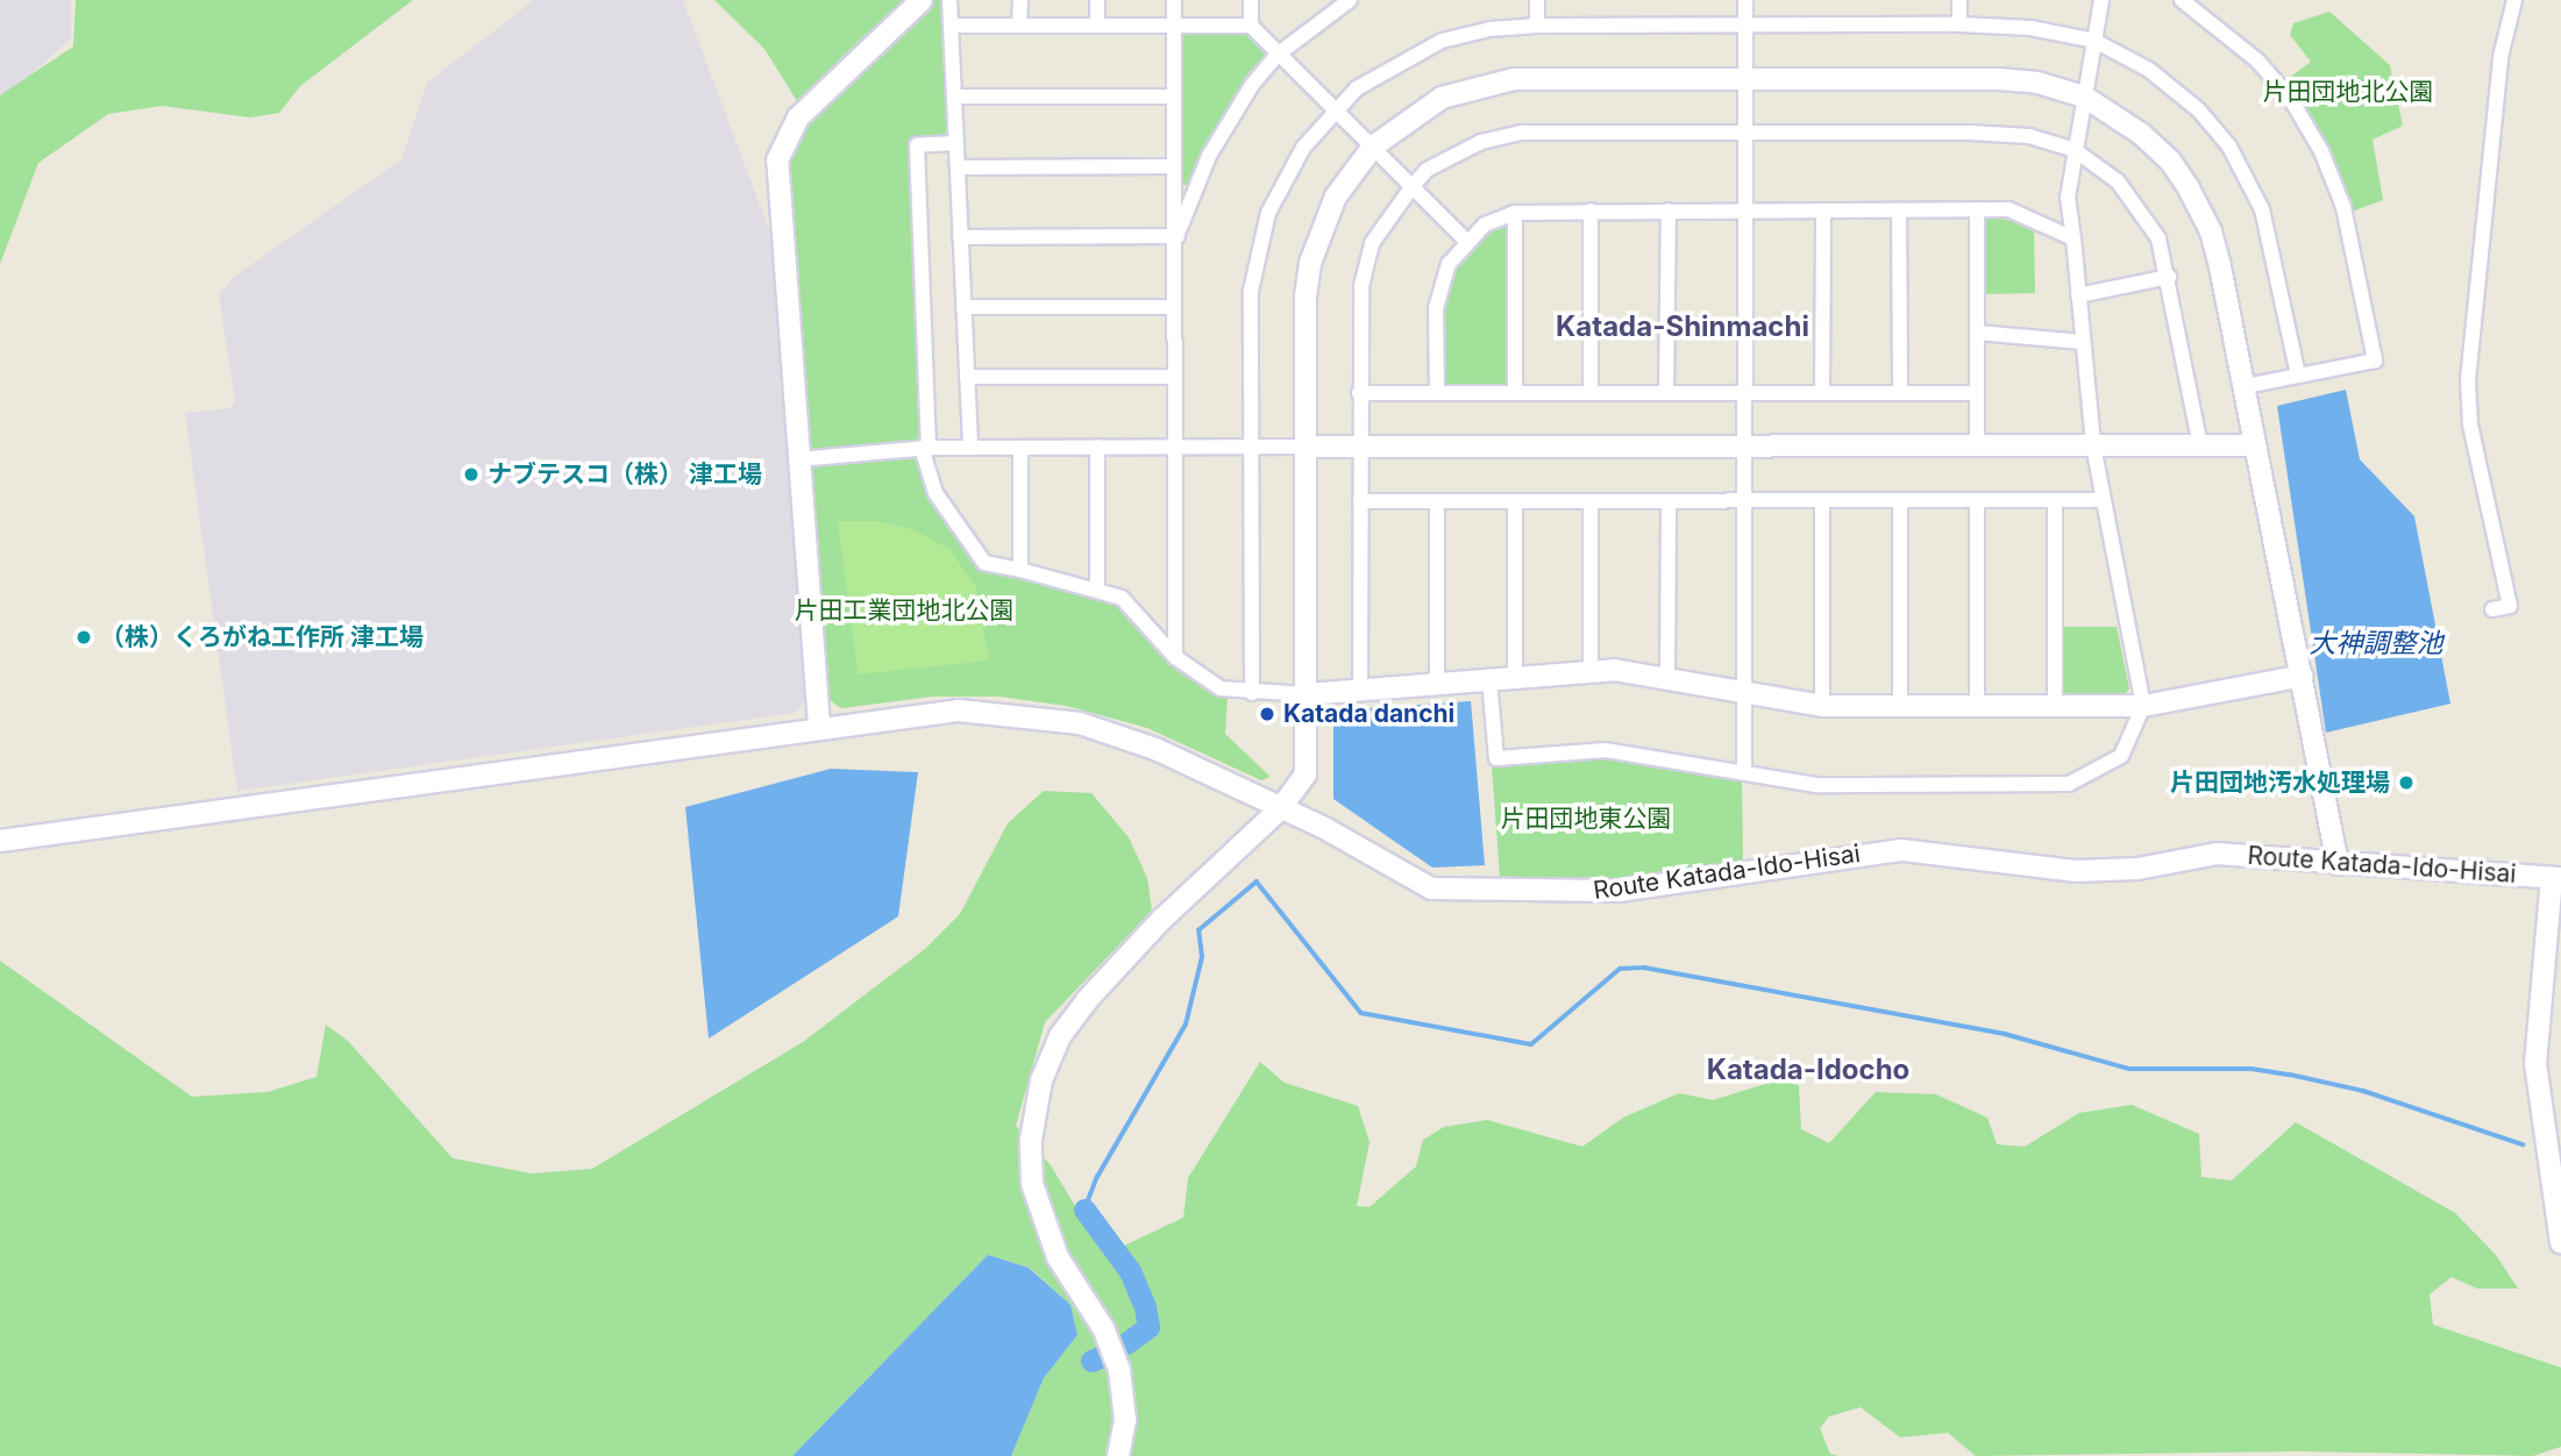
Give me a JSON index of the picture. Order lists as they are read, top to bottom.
{
  "streets": {
    "street": ["Route Katada-Ido-Hisai"]
  },
  "districts": ["Katada-Shinmachi", "Katada-Idocho"],
  "water": ["大神調整池"],
  "parks": ["片田団地北公園", "片田工業団地北公園", "片田団地東公園"],
  "places": [
    "ナブテスコ（株） 津工場",
    "（株）くろがね工作所 津工場",
    "Katada danchi",
    "片田団地汚水処理場"
  ]
}
